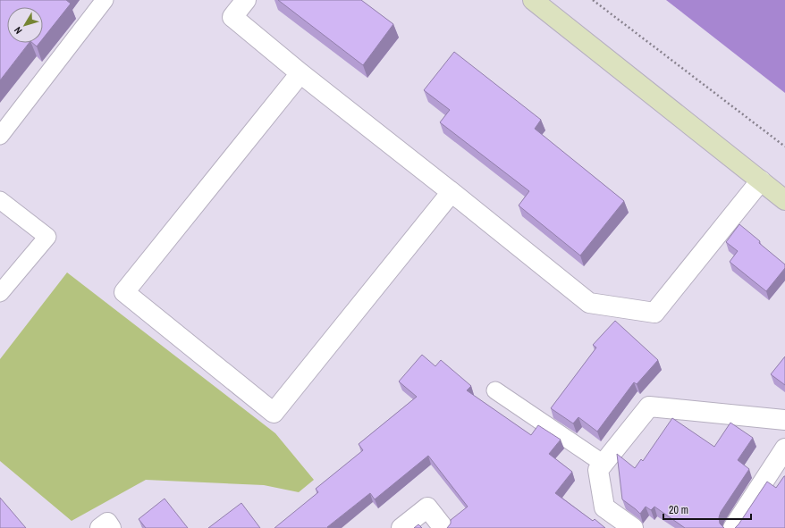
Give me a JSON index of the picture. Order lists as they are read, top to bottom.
{
  "scale_bar": "20 m",
  "north": "bottom left"
}
